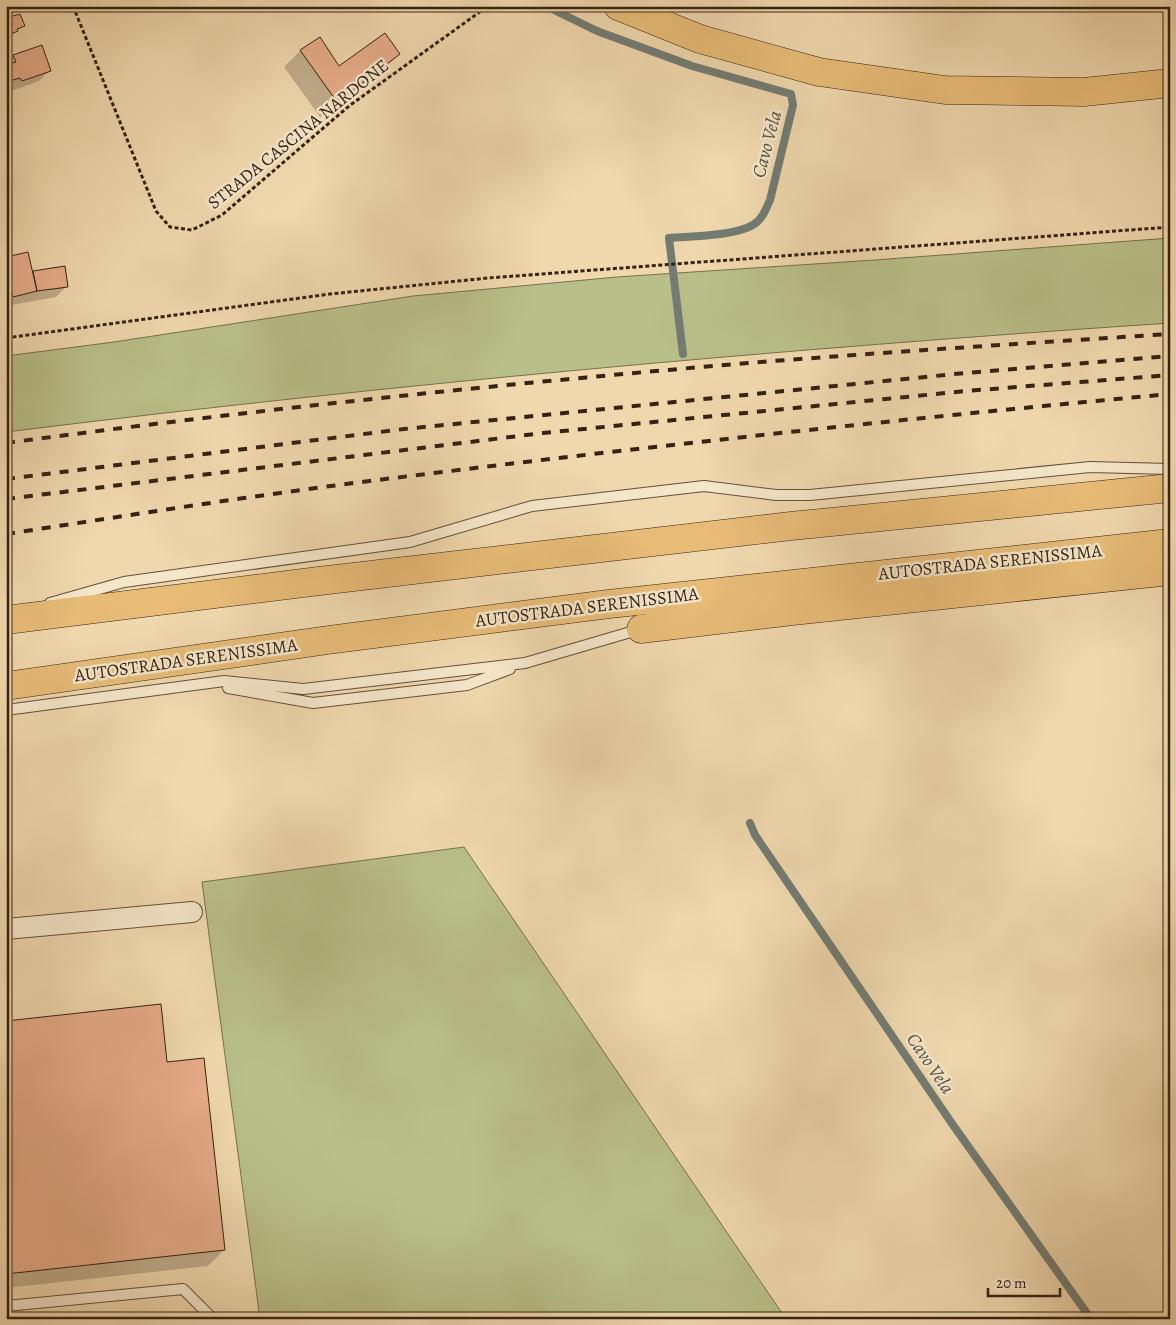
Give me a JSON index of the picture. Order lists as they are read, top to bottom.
{
  "streets": {
    "main road": ["AUTOSTRADA SERENISSIMA"],
    "path": ["STRADA CASCINA NARDONE"]
  },
  "water": ["Cavo Vela"],
  "scale_bar": "20 m"
}
